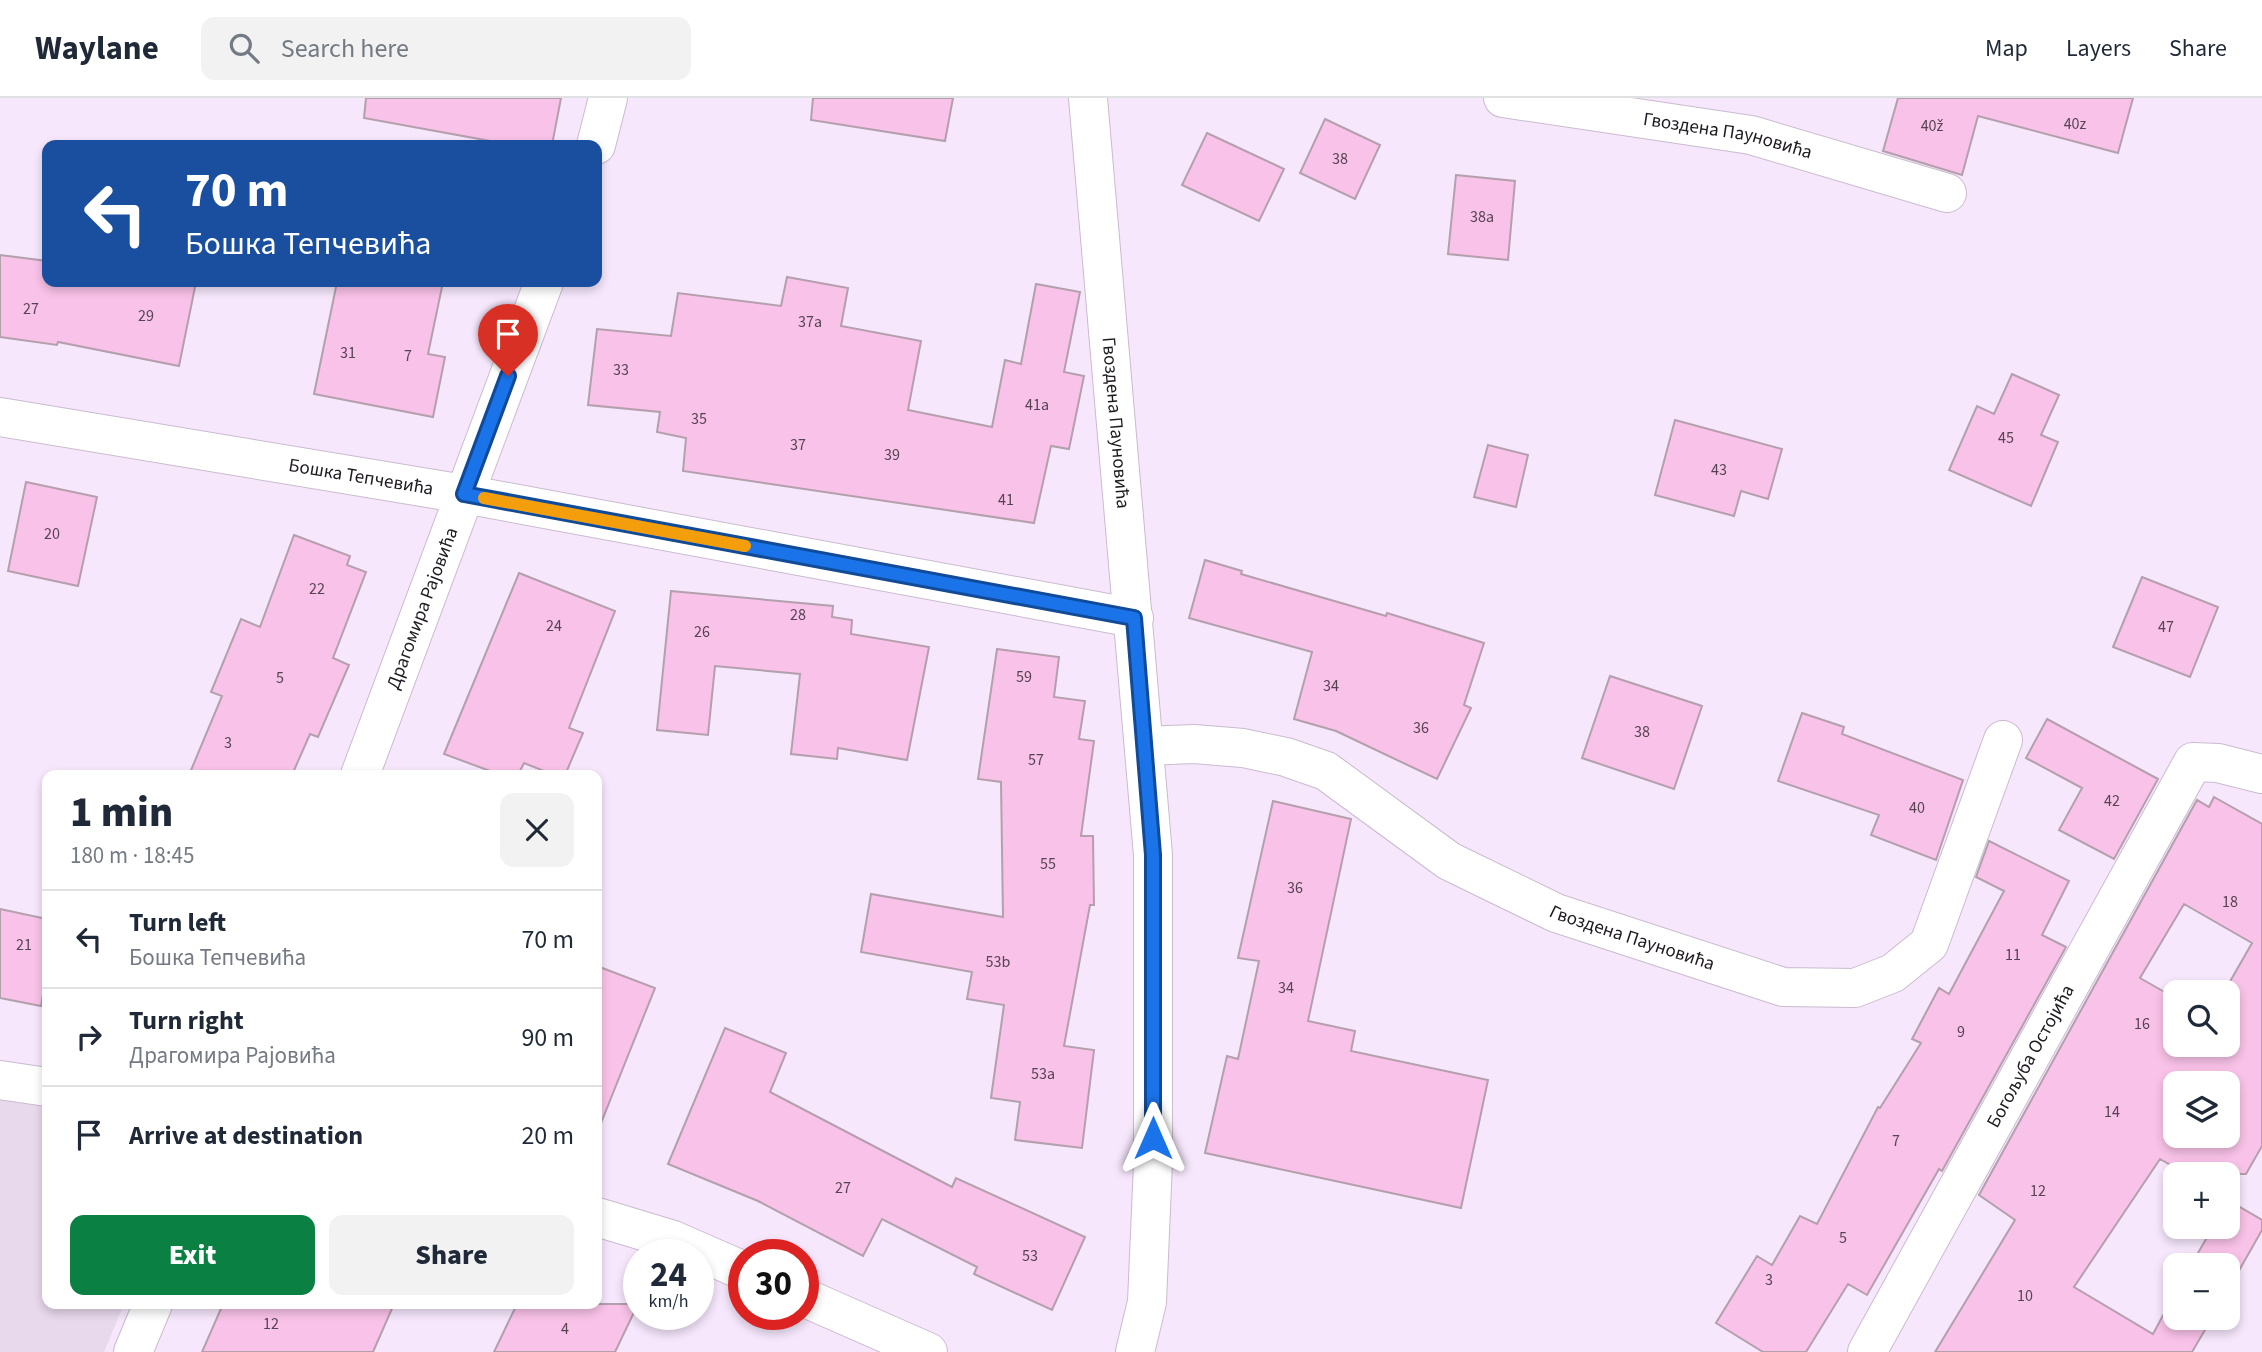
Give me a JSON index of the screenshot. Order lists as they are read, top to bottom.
{
  "streets": {
    "street": [
      "Гвоздена Пауновића",
      "Бошка Тепчевића",
      "Драгомира Рајовића",
      "Богољуба Остојића"
    ]
  },
  "crossings": [
    ["Гвоздена Пауновића", "Бошка Тепчевића"],
    ["Бошка Тепчевића", "Драгомира Рајовића"]
  ],
  "house_numbers": [
    "40z",
    "40ž",
    "38",
    "38a",
    "27",
    "29",
    "37a",
    "31",
    "7",
    "33",
    "41a",
    "35",
    "45",
    "37",
    "39",
    "43",
    "41",
    "20",
    "22",
    "28",
    "24",
    "47",
    "26",
    "59",
    "5",
    "34",
    "36",
    "38",
    "3",
    "57",
    "42",
    "40",
    "55",
    "36",
    "18",
    "21",
    "11",
    "53b",
    "34",
    "16",
    "9",
    "53a",
    "14",
    "7",
    "27",
    "12",
    "5",
    "53",
    "3",
    "10",
    "12",
    "4"
  ],
  "page": {
    "header": "Waylane",
    "search": "Search here",
    "nav": ["Map", "Layers", "Share"],
    "turn": ["70 m", "Бошка Тепчевића"],
    "heading": ["1 min", "180 m · 18:45"],
    "list": [
      {
        "name": "Turn left",
        "note": "Бошка Тепчевића",
        "value": "70 m"
      },
      {
        "name": "Turn right",
        "note": "Драгомира Рајовића",
        "value": "90 m"
      },
      {
        "name": "Arrive at destination",
        "value": "20 m"
      }
    ],
    "map_buttons": ["+", "−"],
    "buttons": ["Exit", "Share"],
    "speed": "24 km/h",
    "limit": "30"
  }
}
